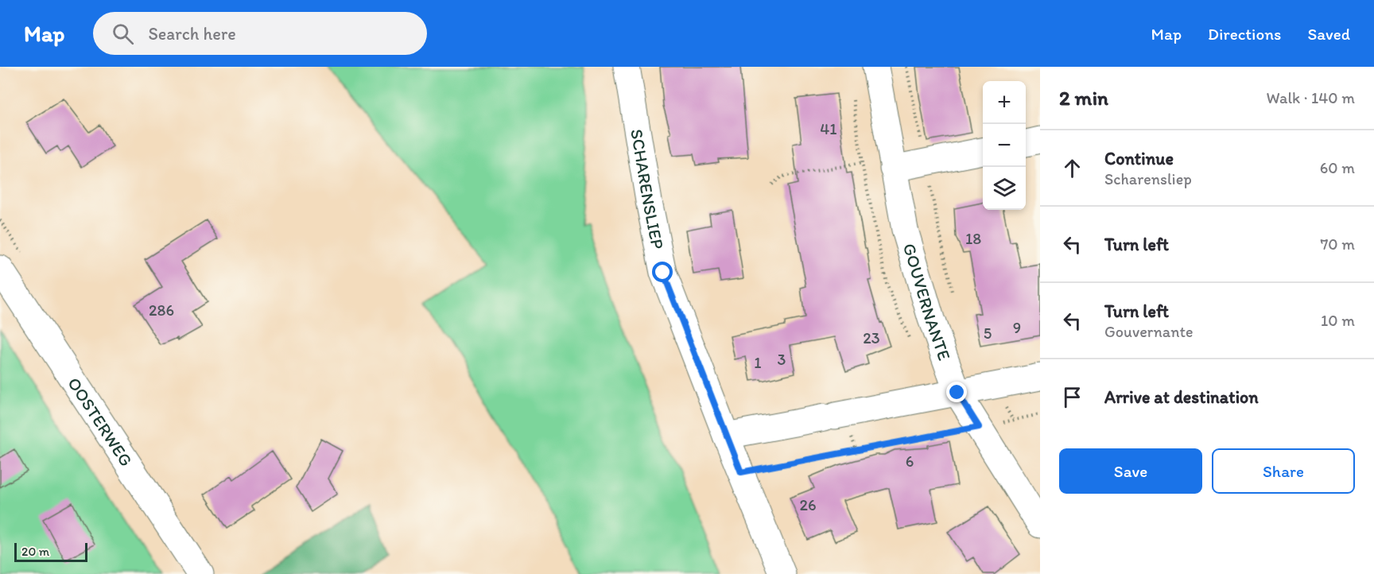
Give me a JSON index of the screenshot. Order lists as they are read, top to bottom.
{
  "streets": {
    "street": ["SCHARENSLIEP", "GOUVERNANTE", "OOSTERWEG"]
  },
  "house_numbers": [
    "41",
    "18",
    "286",
    "9",
    "5",
    "23",
    "3",
    "1",
    "6",
    "26"
  ],
  "scale_bar": "20 m",
  "page": {
    "header": "Map",
    "search": "Search here",
    "nav": ["Map", "Directions", "Saved"],
    "heading": ["2 min", "Walk · 140 m"],
    "map_buttons": ["+", "−"],
    "list": [
      ["Continue", "Scharensliep", "60 m"],
      ["Turn left", "70 m"],
      ["Turn left", "Gouvernante", "10 m"],
      "Arrive at destination"
    ],
    "buttons": ["Save", "Share"],
    "scale": "20 m"
  }
}
